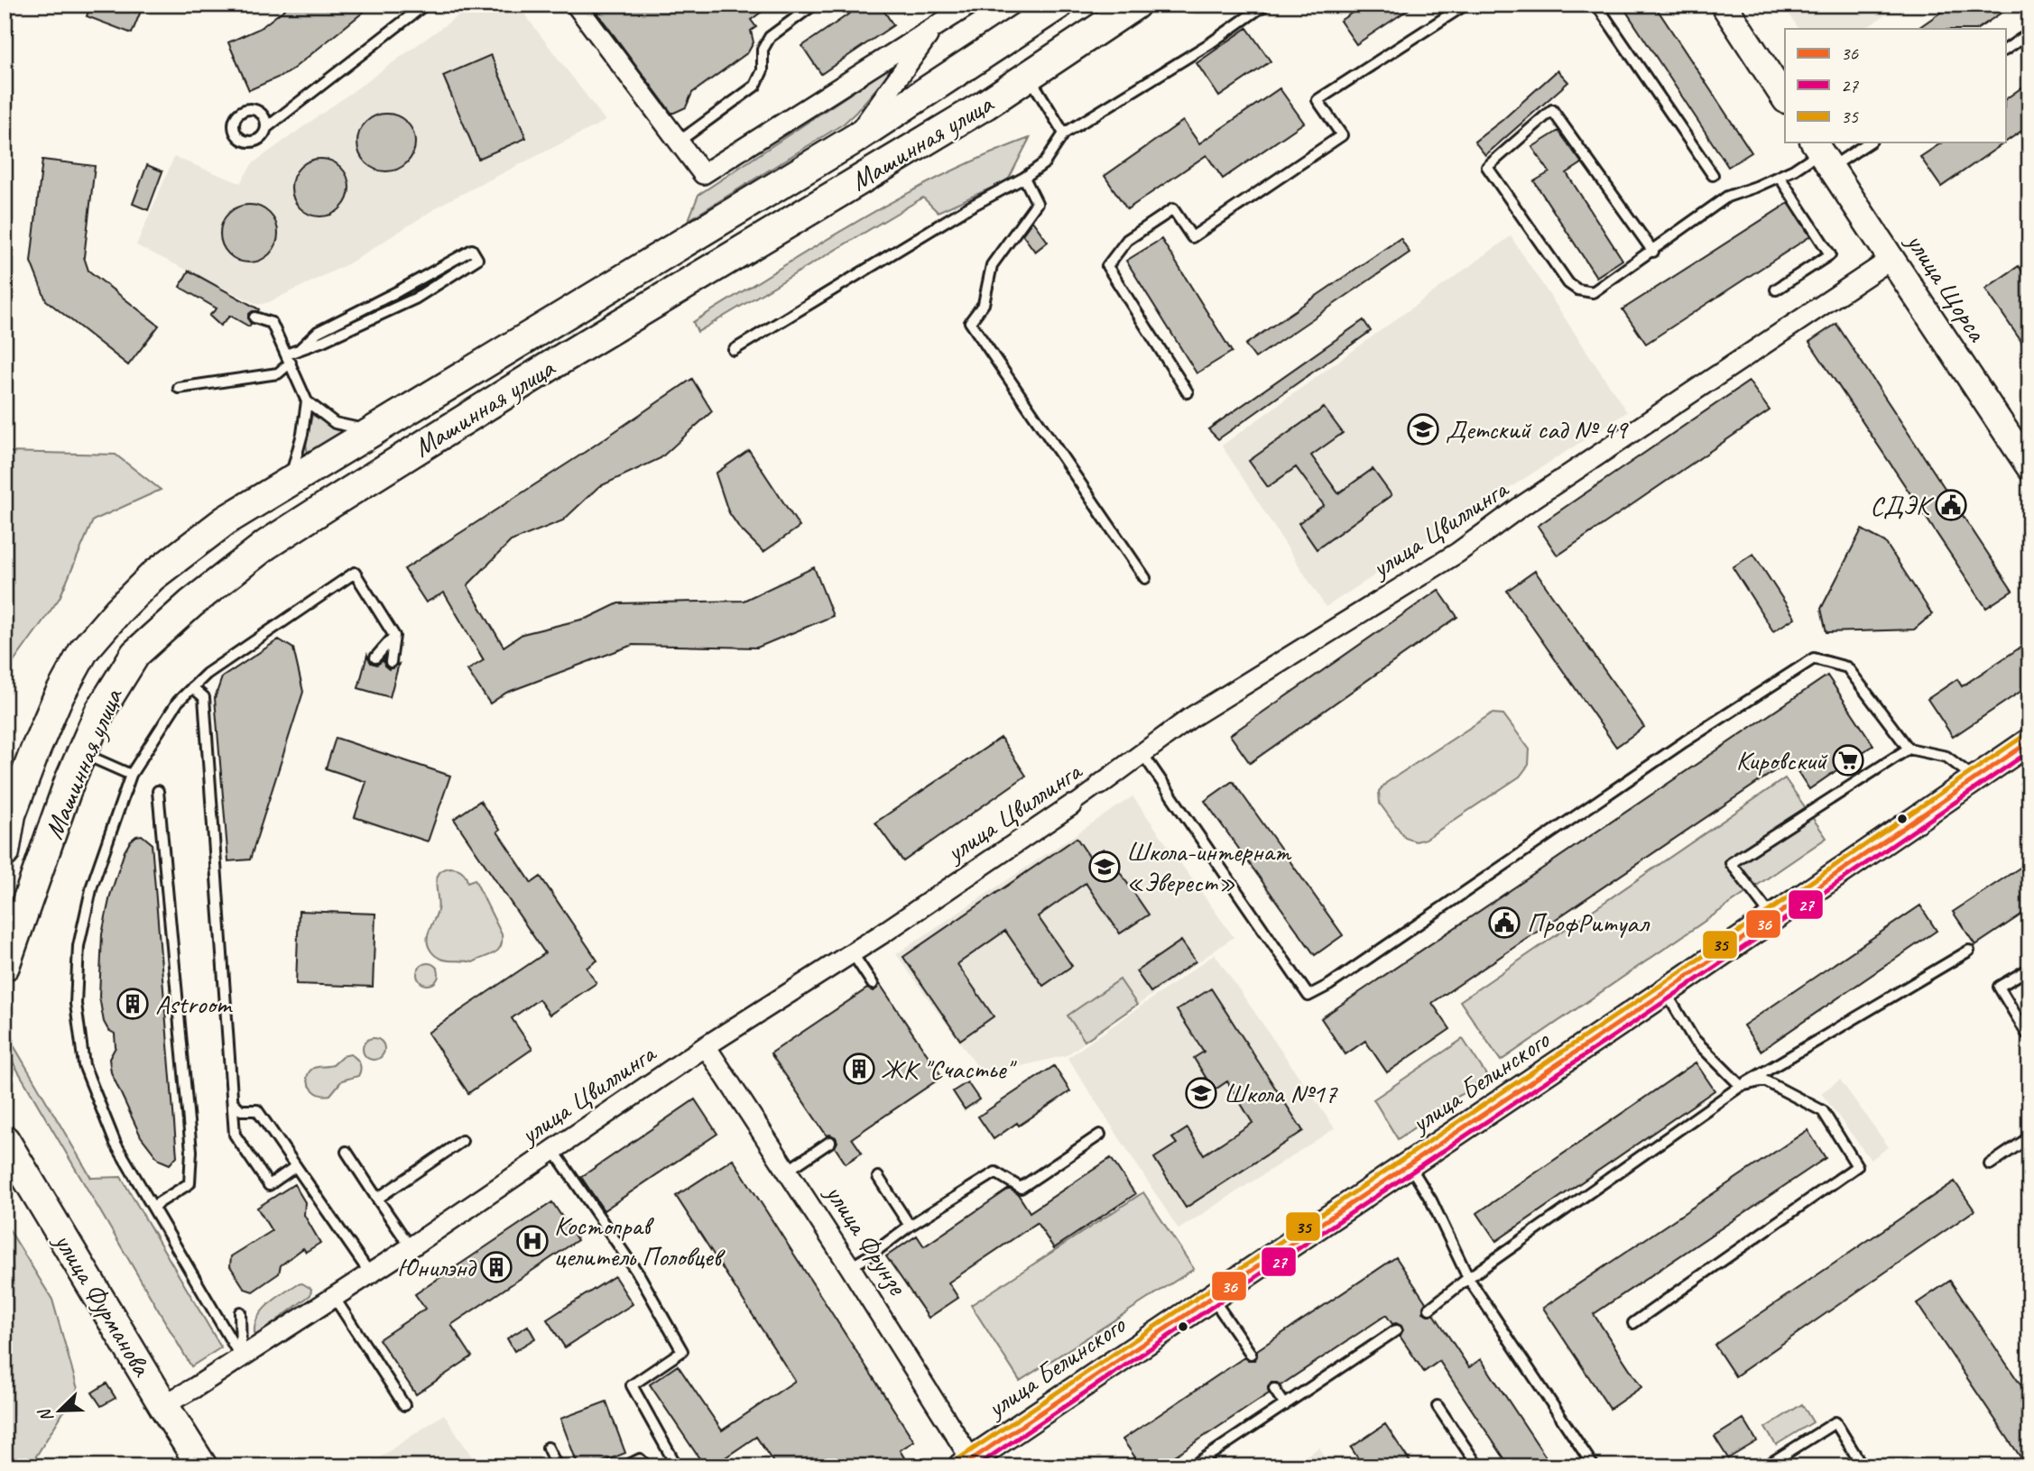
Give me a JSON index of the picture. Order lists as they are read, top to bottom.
{
  "streets": {
    "main road": [
      "Машинная улица",
      "улица Щорса",
      "улица Белинского",
      "улица Фурманова"
    ],
    "street": ["улица Цвиллинга", "улица Фрунзе"]
  },
  "crossings": [
    ["улица Щорса", "улица Цвиллинга"],
    ["улица Цвиллинга", "улица Фрунзе"],
    ["улица Цвиллинга", "улица Фурманова"],
    ["улица Белинского", "улица Фрунзе"]
  ],
  "places": {
    "school or university": ["Детский сад № 49", "Школа-интернат «Эверест»", "Школа №17"],
    "public building": ["СДЭК", "ПрофРитуал"],
    "supermarket": ["Кировский"],
    "building": ["Astroom", "ЖК \"Счастье\"", "Юнилэнд"],
    "hospital": ["Костоправ целитель Половцев"]
  },
  "lines": ["transit line 35", "transit line 36", "transit line 27"],
  "legend": ["36", "27", "35"],
  "north": "bottom left"
}
